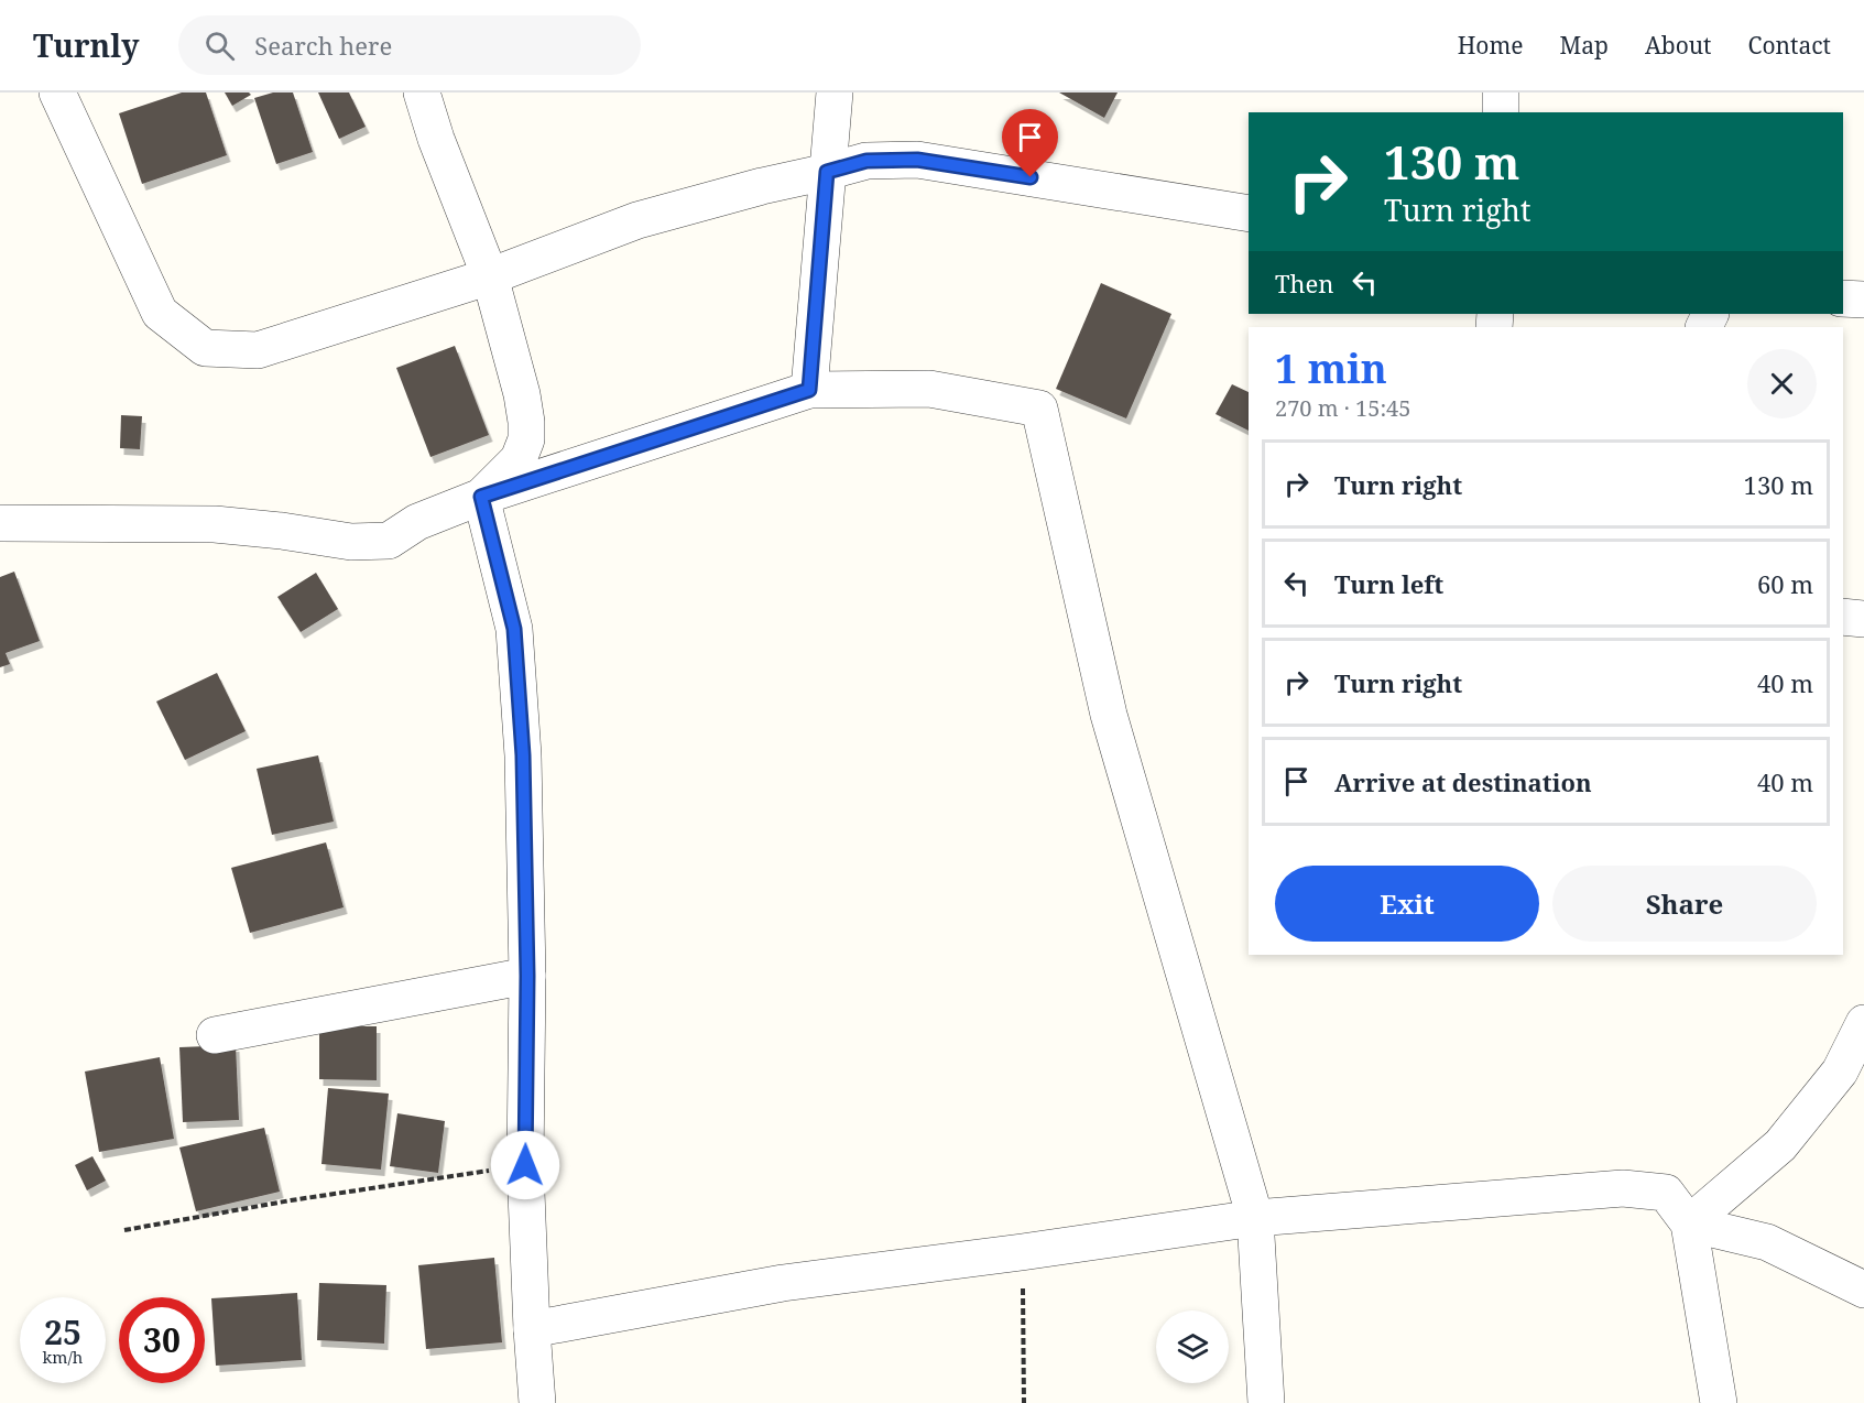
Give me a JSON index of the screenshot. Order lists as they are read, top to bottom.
{
  "page": {
    "header": "Turnly",
    "search": "Search here",
    "nav": [
      "Home",
      "Map",
      "About",
      "Contact"
    ],
    "turn": ["130 m", "Turn right"],
    "then": "Then",
    "heading": ["1 min", "270 m · 15:45"],
    "list": [
      {
        "name": "Turn right",
        "value": "130 m"
      },
      {
        "name": "Turn left",
        "value": "60 m"
      },
      {
        "name": "Turn right",
        "value": "40 m"
      },
      {
        "name": "Arrive at destination",
        "value": "40 m"
      }
    ],
    "buttons": ["Exit", "Share"],
    "speed": "25 km/h",
    "limit": "30"
  }
}
